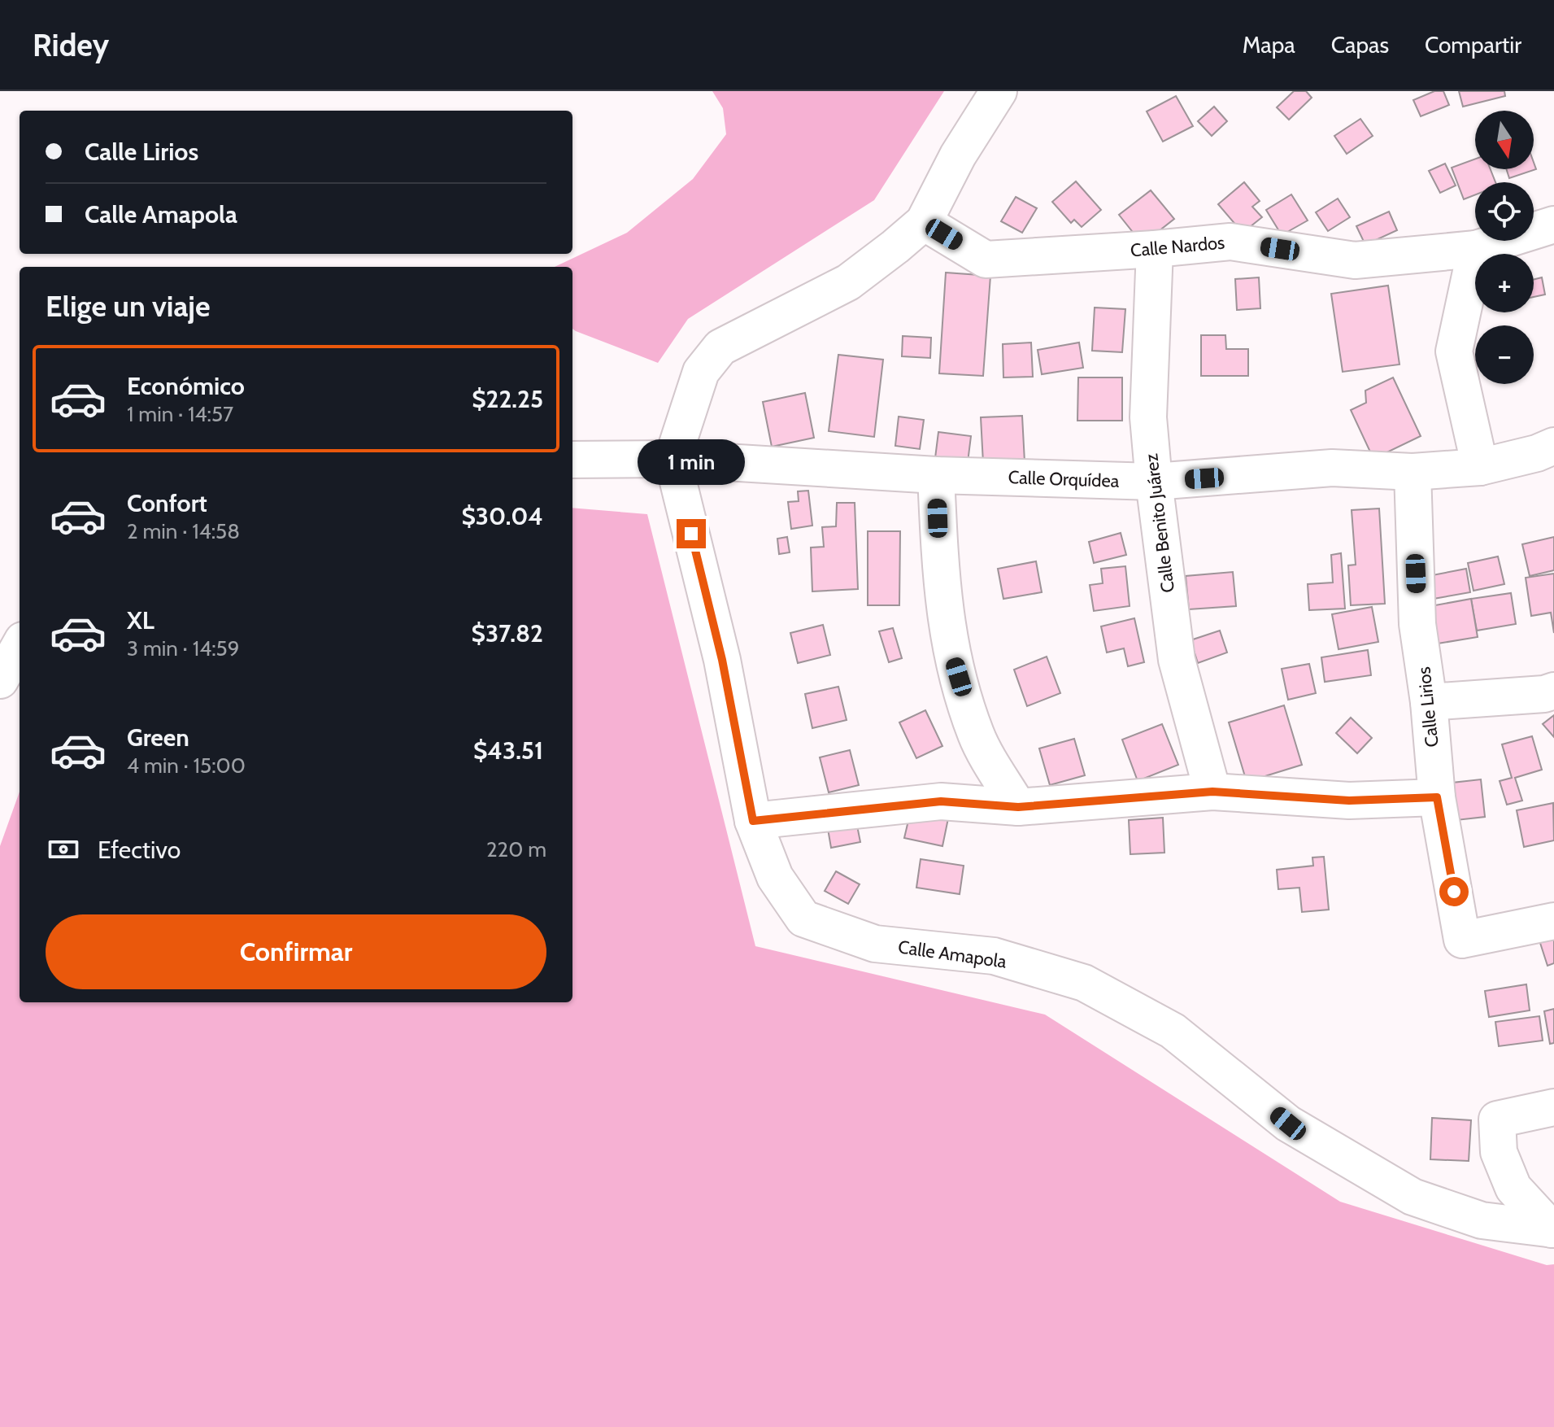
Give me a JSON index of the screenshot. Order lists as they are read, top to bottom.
{
  "streets": {
    "street": [
      "Calle Nardos",
      "Calle Orquídea",
      "Calle Benito Juárez",
      "Calle Lirios",
      "Calle Amapola"
    ]
  },
  "crossings": [
    ["Calle Nardos", "Calle Benito Juárez"],
    ["Calle Orquídea", "Calle Benito Juárez"],
    ["Calle Orquídea", "Calle Lirios"],
    ["Calle Orquídea", "Calle Amapola"]
  ],
  "north": "bottom",
  "page": {
    "header": "Ridey",
    "nav": ["Mapa", "Capas", "Compartir"],
    "map_buttons": ["+", "−"],
    "banner": ["Calle Lirios", "Calle Amapola"],
    "heading": "Elige un viaje",
    "list": [
      {
        "name": "Económico",
        "note": "1 min · 14:57",
        "value": "$22.25"
      },
      {
        "name": "Confort",
        "note": "2 min · 14:58",
        "value": "$30.04"
      },
      {
        "name": "XL",
        "note": "3 min · 14:59",
        "value": "$37.82"
      },
      {
        "name": "Green",
        "note": "4 min · 15:00",
        "value": "$43.51"
      }
    ],
    "bubble": "1 min",
    "pay": ["Efectivo", "220 m"],
    "buttons": "Confirmar"
  }
}
